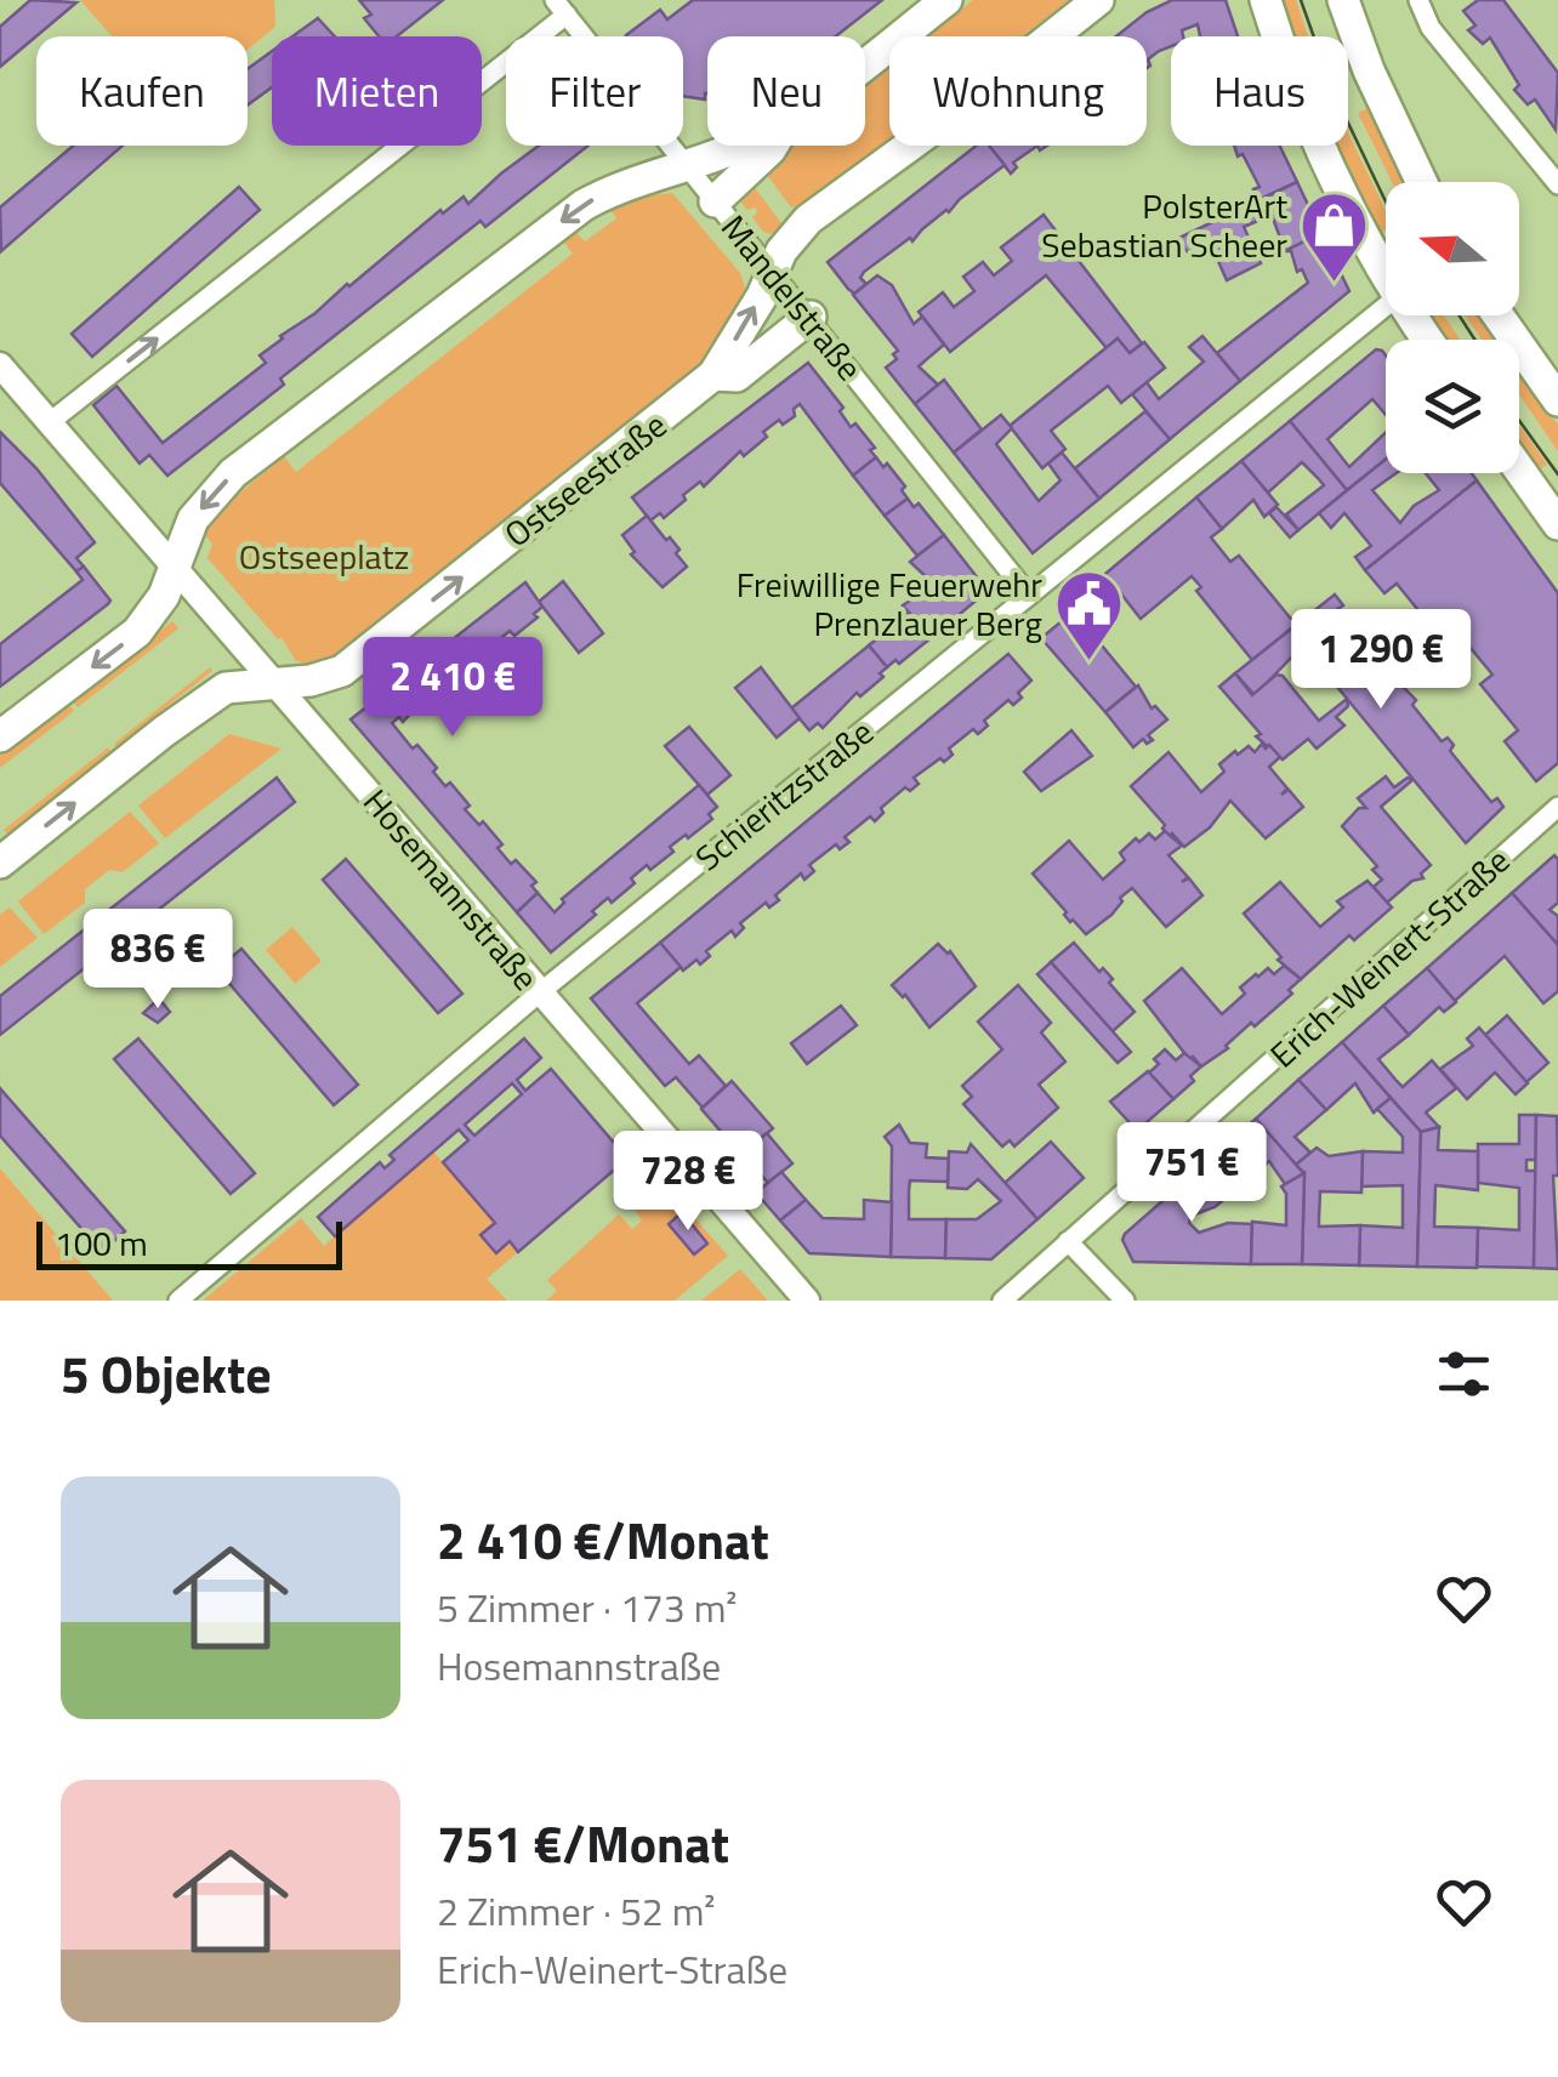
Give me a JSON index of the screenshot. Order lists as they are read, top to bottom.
{
  "streets": {
    "main road": ["Ostseestraße"],
    "street": [
      "Mandelstraße",
      "Schieritzstraße",
      "Hosemannstraße",
      "Erich-Weinert-Straße"
    ]
  },
  "crossings": [
    ["Mandelstraße", "Ostseestraße"],
    ["Mandelstraße", "Schieritzstraße"],
    ["Ostseestraße", "Hosemannstraße"],
    ["Schieritzstraße", "Hosemannstraße"]
  ],
  "parks": ["Ostseeplatz"],
  "places": {
    "shop": ["PolsterArt Sebastian Scheer"],
    "public building": ["Freiwillige Feuerwehr Prenzlauer Berg"]
  },
  "scale_bar": "100 m",
  "north": "left",
  "page": {
    "chip": [
      "Kaufen",
      "Mieten",
      "Filter",
      "Neu",
      "Wohnung",
      "Haus"
    ],
    "price": [
      "1 290 €",
      "2 410 €",
      "836 €",
      "751 €",
      "728 €"
    ],
    "scale": "100 m",
    "heading": "5 Objekte",
    "list": [
      {
        "name": "2 410 €/Monat",
        "note": "5 Zimmer · 173 m² · Hosemannstraße"
      },
      {
        "name": "751 €/Monat",
        "note": "2 Zimmer · 52 m² · Erich-Weinert-Straße"
      }
    ]
  }
}
